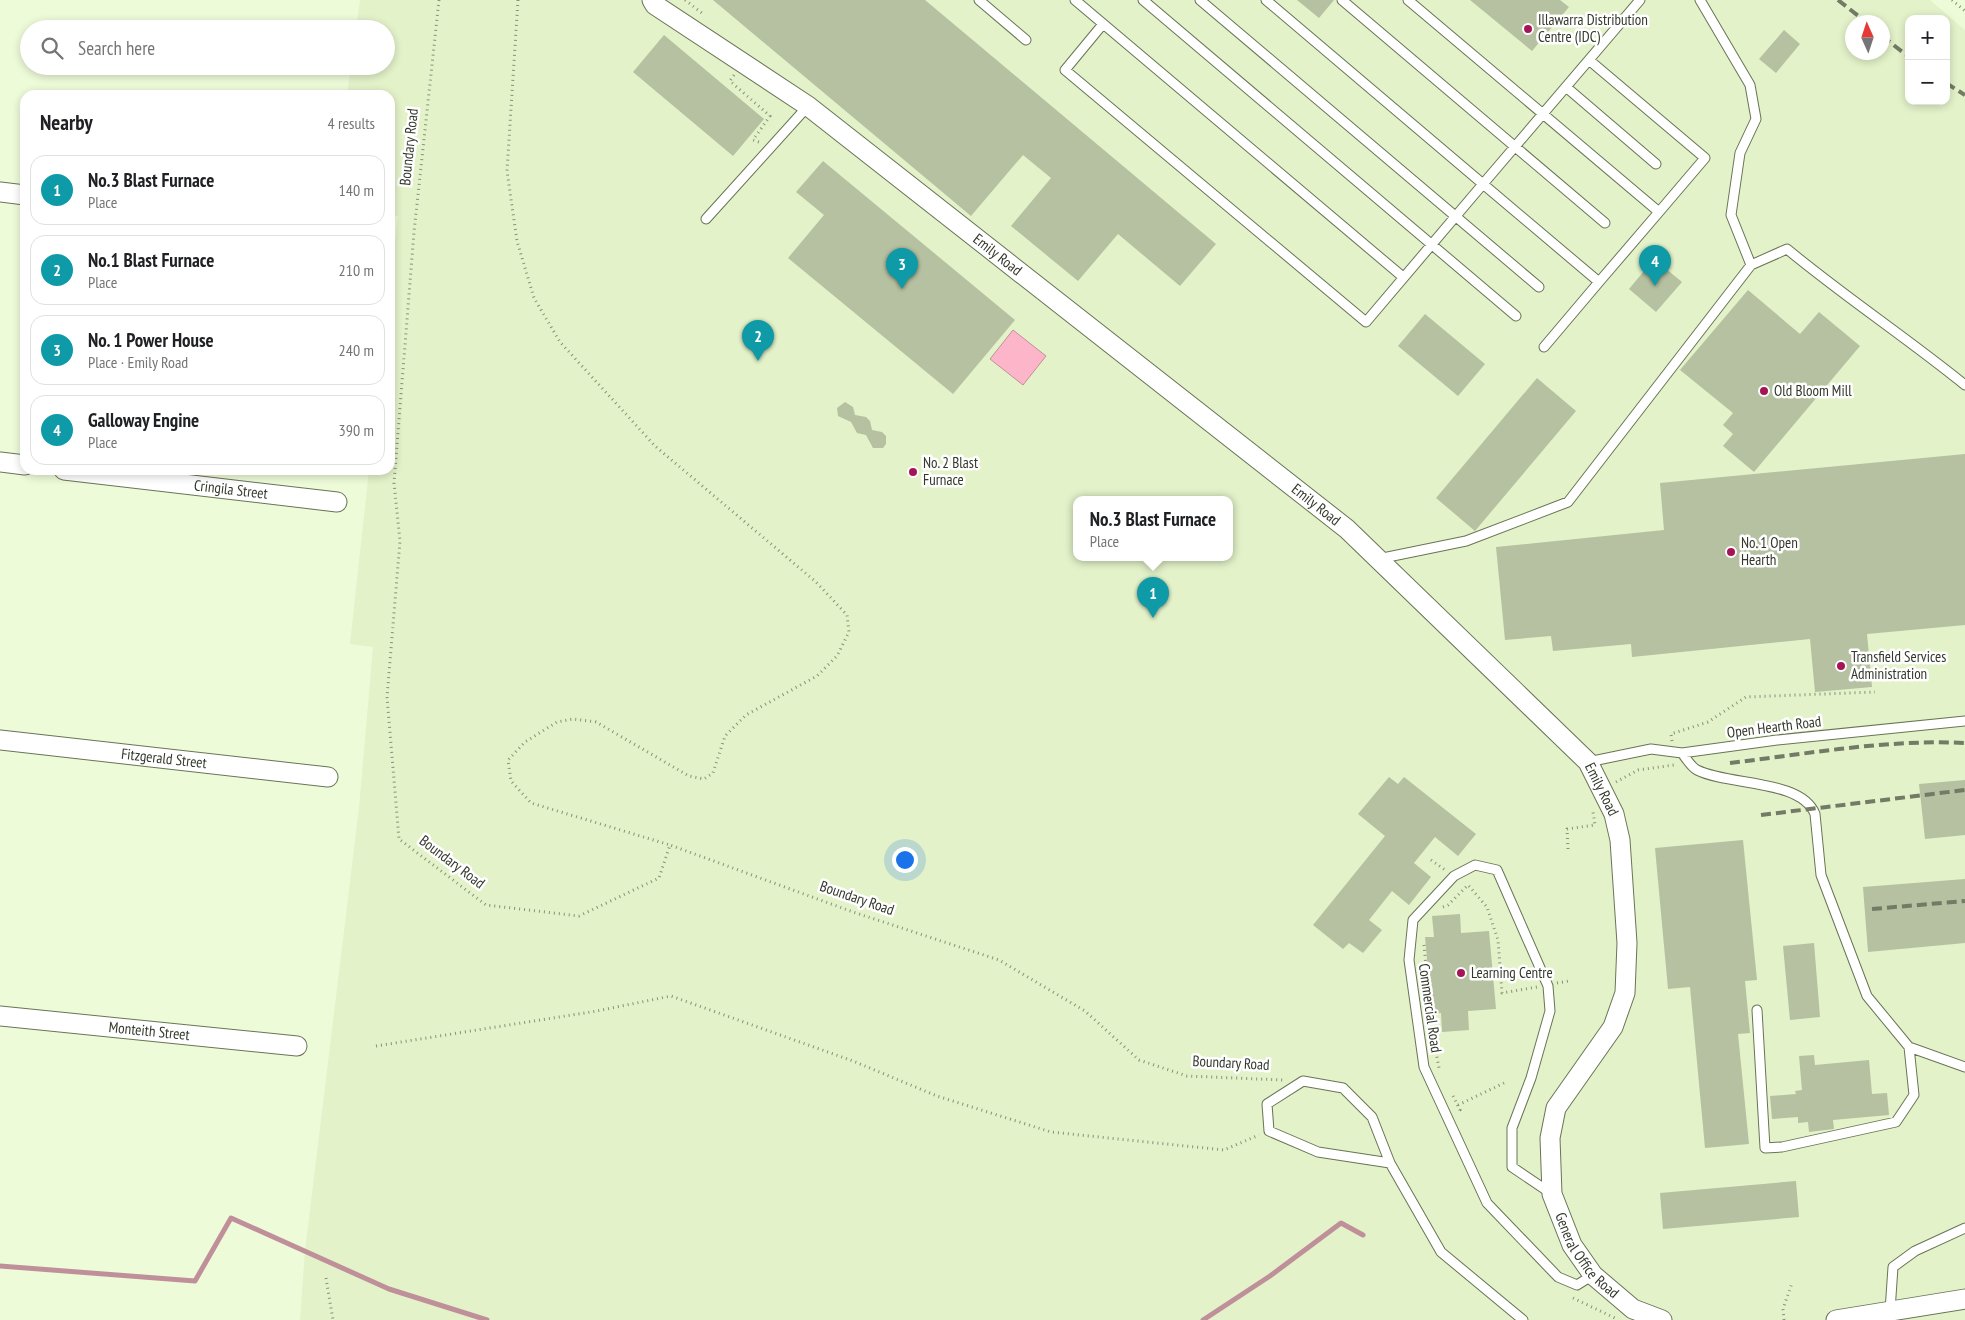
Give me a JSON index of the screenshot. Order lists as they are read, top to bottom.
{
  "streets": {
    "street": [
      "Emily Road",
      "Cringila Street",
      "Fitzgerald Street",
      "Monteith Street",
      "General Office Road"
    ],
    "lane": ["Open Hearth Road", "Commercial Road"],
    "path": ["Boundary Road"]
  },
  "crossings": [
    ["Emily Road", "Open Hearth Road"],
    ["Emily Road", "Commercial Road"],
    ["Emily Road", "General Office Road"],
    ["Commercial Road", "General Office Road"]
  ],
  "places": [
    "Illawarra Distribution Centre (IDC)",
    "Old Bloom Mill",
    "No. 2 Blast Furnace",
    "No. 1 Open Hearth",
    "Transfield Services Administration",
    "Learning Centre"
  ],
  "north": "top",
  "page": {
    "map_buttons": ["+", "−"],
    "search": "Search here",
    "heading": ["Nearby", "4 results"],
    "list": [
      {
        "mark": "1",
        "name": "No.3 Blast Furnace",
        "note": "Place",
        "value": "140 m"
      },
      {
        "mark": "2",
        "name": "No.1 Blast Furnace",
        "note": "Place",
        "value": "210 m"
      },
      {
        "mark": "3",
        "name": "No. 1 Power House",
        "note": "Place · Emily Road",
        "value": "240 m"
      },
      {
        "mark": "4",
        "name": "Galloway Engine",
        "note": "Place",
        "value": "390 m"
      }
    ],
    "pins": [
      "4",
      "3",
      "2",
      "1"
    ],
    "popup": ["No.3 Blast Furnace", "Place"]
  }
}
